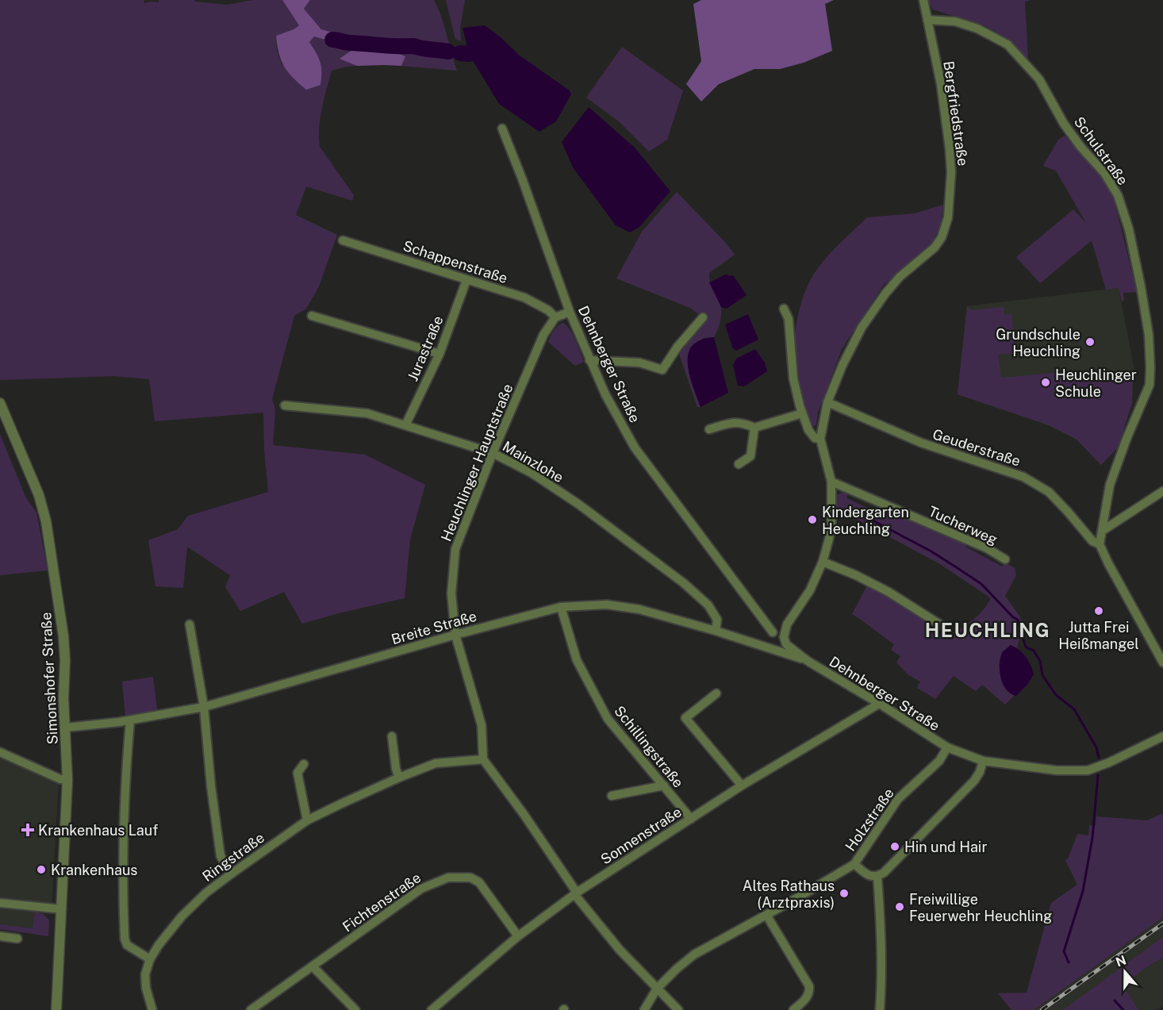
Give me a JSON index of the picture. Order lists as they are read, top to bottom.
{
  "streets": {
    "street": [
      "Bergfriedstraße",
      "Schulstraße",
      "Schappenstraße",
      "Jurastraße",
      "Dehnberger Straße",
      "Geuderstraße",
      "Mainzlohe",
      "Heuchlinger Hauptstraße",
      "Tucherweg",
      "Breite Straße",
      "Simonshofer Straße",
      "Schillingstraße",
      "Holzstraße",
      "Sonnenstraße",
      "Ringstraße",
      "Fichtenstraße"
    ]
  },
  "crossings": [
    ["Bergfriedstraße", "Schulstraße"],
    ["Bergfriedstraße", "Geuderstraße"],
    ["Bergfriedstraße", "Tucherweg"],
    ["Schulstraße", "Geuderstraße"],
    ["Schappenstraße", "Jurastraße"],
    ["Schappenstraße", "Heuchlinger Hauptstraße"],
    ["Jurastraße", "Mainzlohe"],
    ["Dehnberger Straße", "Breite Straße"],
    ["Dehnberger Straße", "Holzstraße"],
    ["Dehnberger Straße", "Sonnenstraße"],
    ["Mainzlohe", "Heuchlinger Hauptstraße"],
    ["Mainzlohe", "Breite Straße"],
    ["Heuchlinger Hauptstraße", "Breite Straße"],
    ["Heuchlinger Hauptstraße", "Ringstraße"],
    ["Breite Straße", "Simonshofer Straße"],
    ["Breite Straße", "Schillingstraße"],
    ["Schillingstraße", "Sonnenstraße"],
    ["Sonnenstraße", "Fichtenstraße"]
  ],
  "districts": ["HEUCHLING"],
  "places": {
    "other": [
      "Grundschule Heuchling",
      "Heuchlinger Schule",
      "Kindergarten Heuchling",
      "Jutta Frei Heißmangel",
      "Hin und Hair",
      "Krankenhaus",
      "Altes Rathaus (Arztpraxis)",
      "Freiwillige Feuerwehr Heuchling"
    ],
    "health": ["Krankenhaus Lauf"]
  },
  "north": "top"
}
